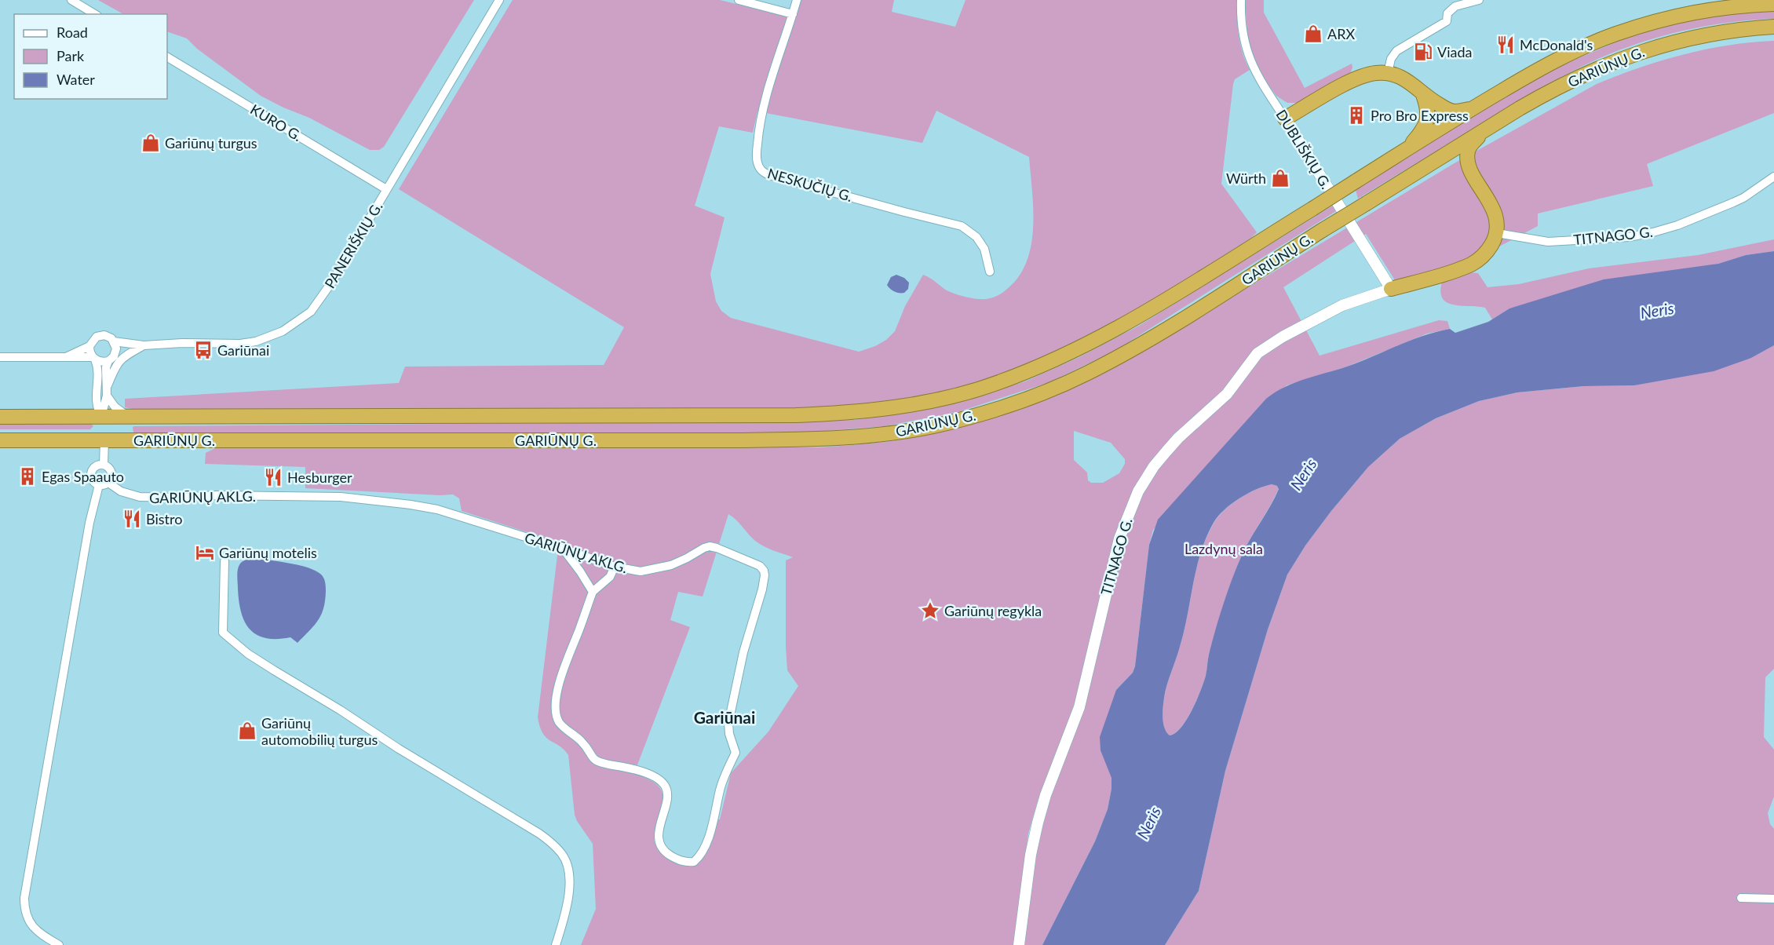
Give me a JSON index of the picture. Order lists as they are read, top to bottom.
{
  "streets": {
    "highway": ["GARIŪNŲ G."],
    "street": [
      "KURO G.",
      "DUBLIŠKIŲ G.",
      "NESKUČIŲ G.",
      "TITNAGO G.",
      "PANERIŠKIŲ G.",
      "GARIŪNŲ AKLG."
    ]
  },
  "crossings": [
    ["KURO G.", "PANERIŠKIŲ G."],
    ["DUBLIŠKIŲ G.", "TITNAGO G."]
  ],
  "districts": ["Gariūnai"],
  "water": ["Neris"],
  "parks": ["Lazdynų sala"],
  "places": {
    "shop": [
      "ARX",
      "Gariūnų turgus",
      "Würth",
      "Gariūnų automobilių turgus"
    ],
    "restaurant": ["McDonald's", "Hesburger", "Bistro"],
    "fuel station": ["Viada"],
    "building": ["Pro Bro Express", "Egas Spaauto"],
    "bus stop": ["Gariūnai"],
    "hotel": ["Gariūnų motelis"],
    "place": ["Gariūnų regykla"]
  },
  "legend": ["Road", "Park", "Water"]
}
